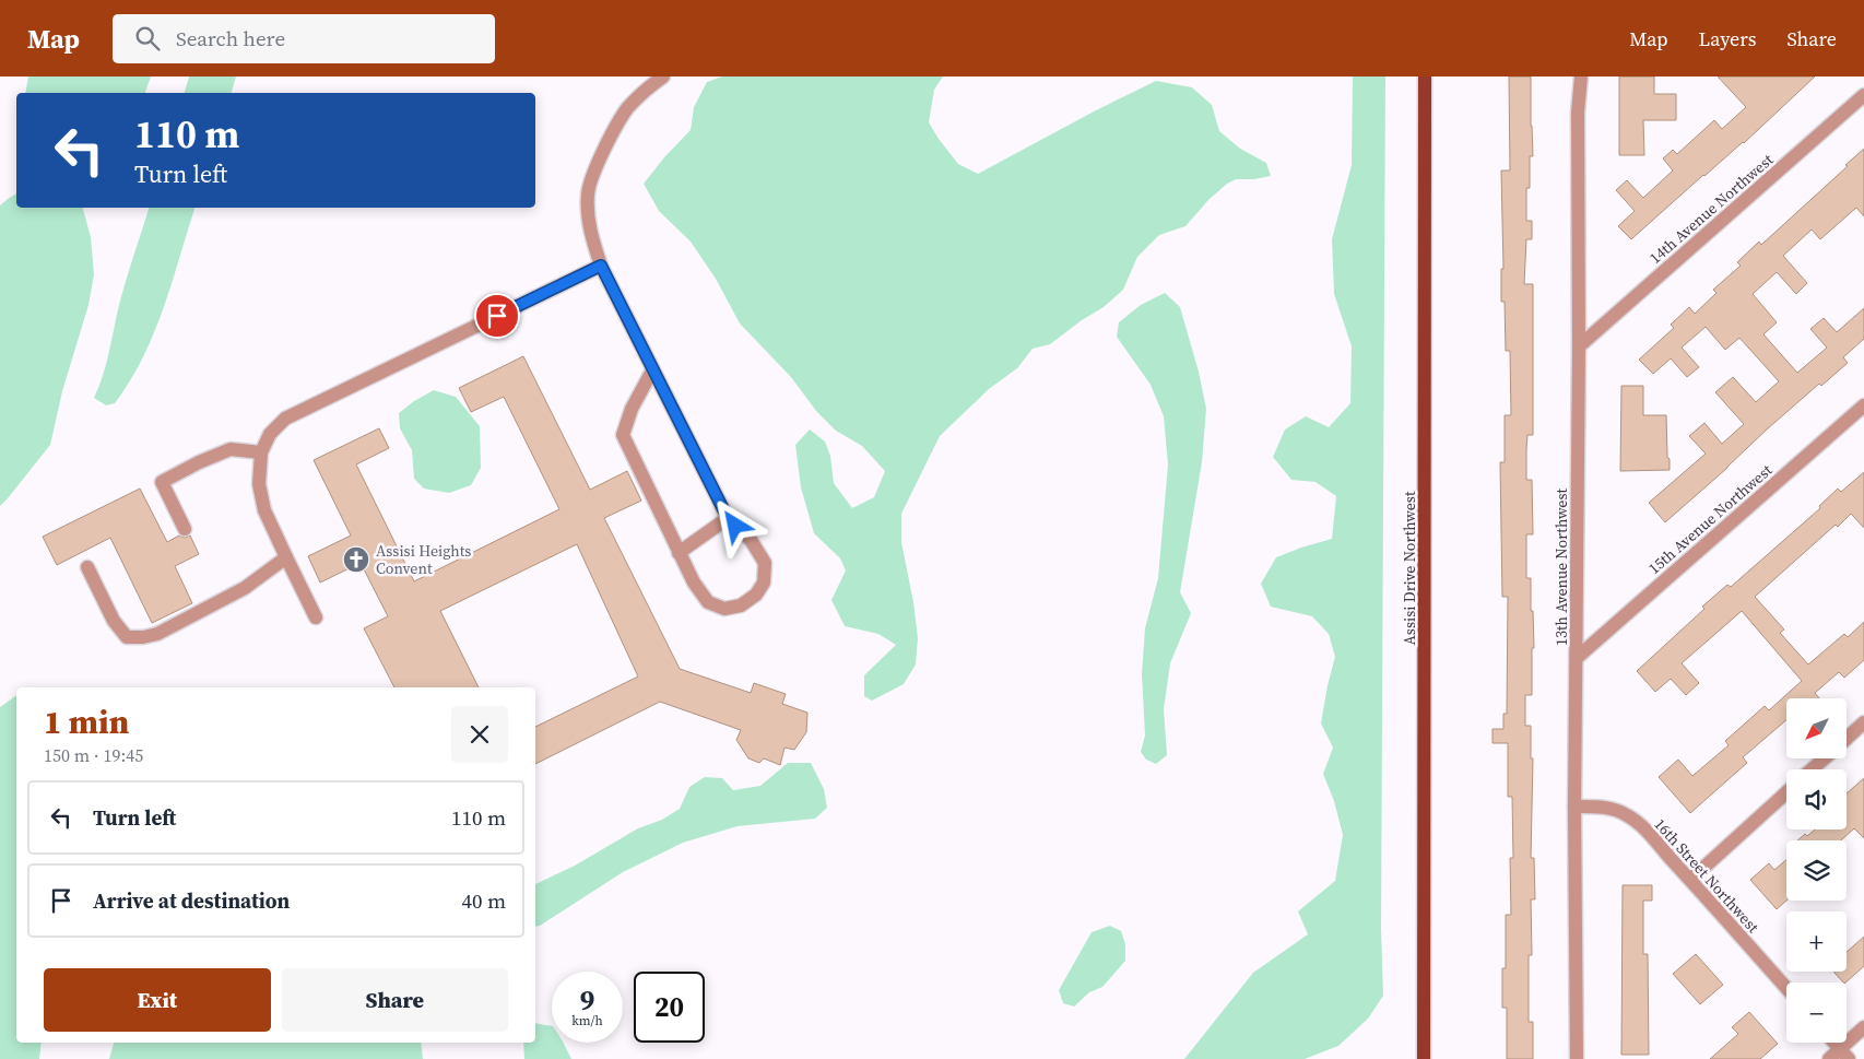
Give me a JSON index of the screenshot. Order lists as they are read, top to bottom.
{
  "streets": {
    "main road": ["Assisi Drive Northwest"],
    "street": [
      "14th Avenue Northwest",
      "15th Avenue Northwest",
      "13th Avenue Northwest",
      "16th Street Northwest"
    ]
  },
  "crossings": [
    ["14th Avenue Northwest", "13th Avenue Northwest"],
    ["15th Avenue Northwest", "13th Avenue Northwest"],
    ["13th Avenue Northwest", "16th Street Northwest"]
  ],
  "places": {
    "church": ["Assisi Heights Convent"]
  },
  "north": "bottom left",
  "page": {
    "header": "Map",
    "search": "Search here",
    "nav": ["Map", "Layers", "Share"],
    "turn": ["110 m", "Turn left"],
    "heading": ["1 min", "150 m · 19:45"],
    "map_buttons": ["+", "−"],
    "list": [
      {
        "name": "Turn left",
        "value": "110 m"
      },
      {
        "name": "Arrive at destination",
        "value": "40 m"
      }
    ],
    "buttons": ["Exit", "Share"],
    "speed": "9 km/h",
    "limit": "20"
  }
}
